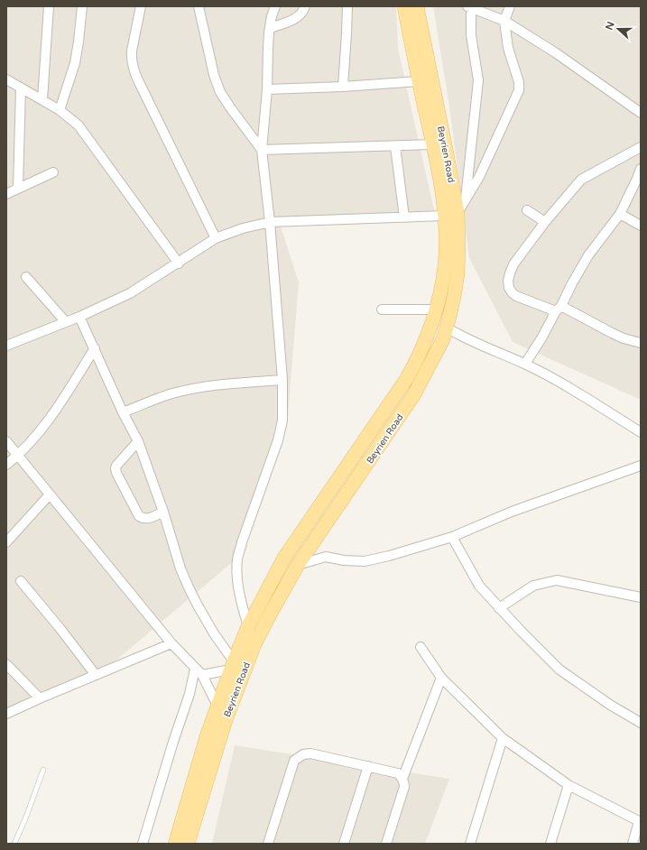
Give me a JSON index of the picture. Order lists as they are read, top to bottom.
{
  "streets": {
    "main road": ["Beyrien Road"]
  },
  "north": "left"
}
